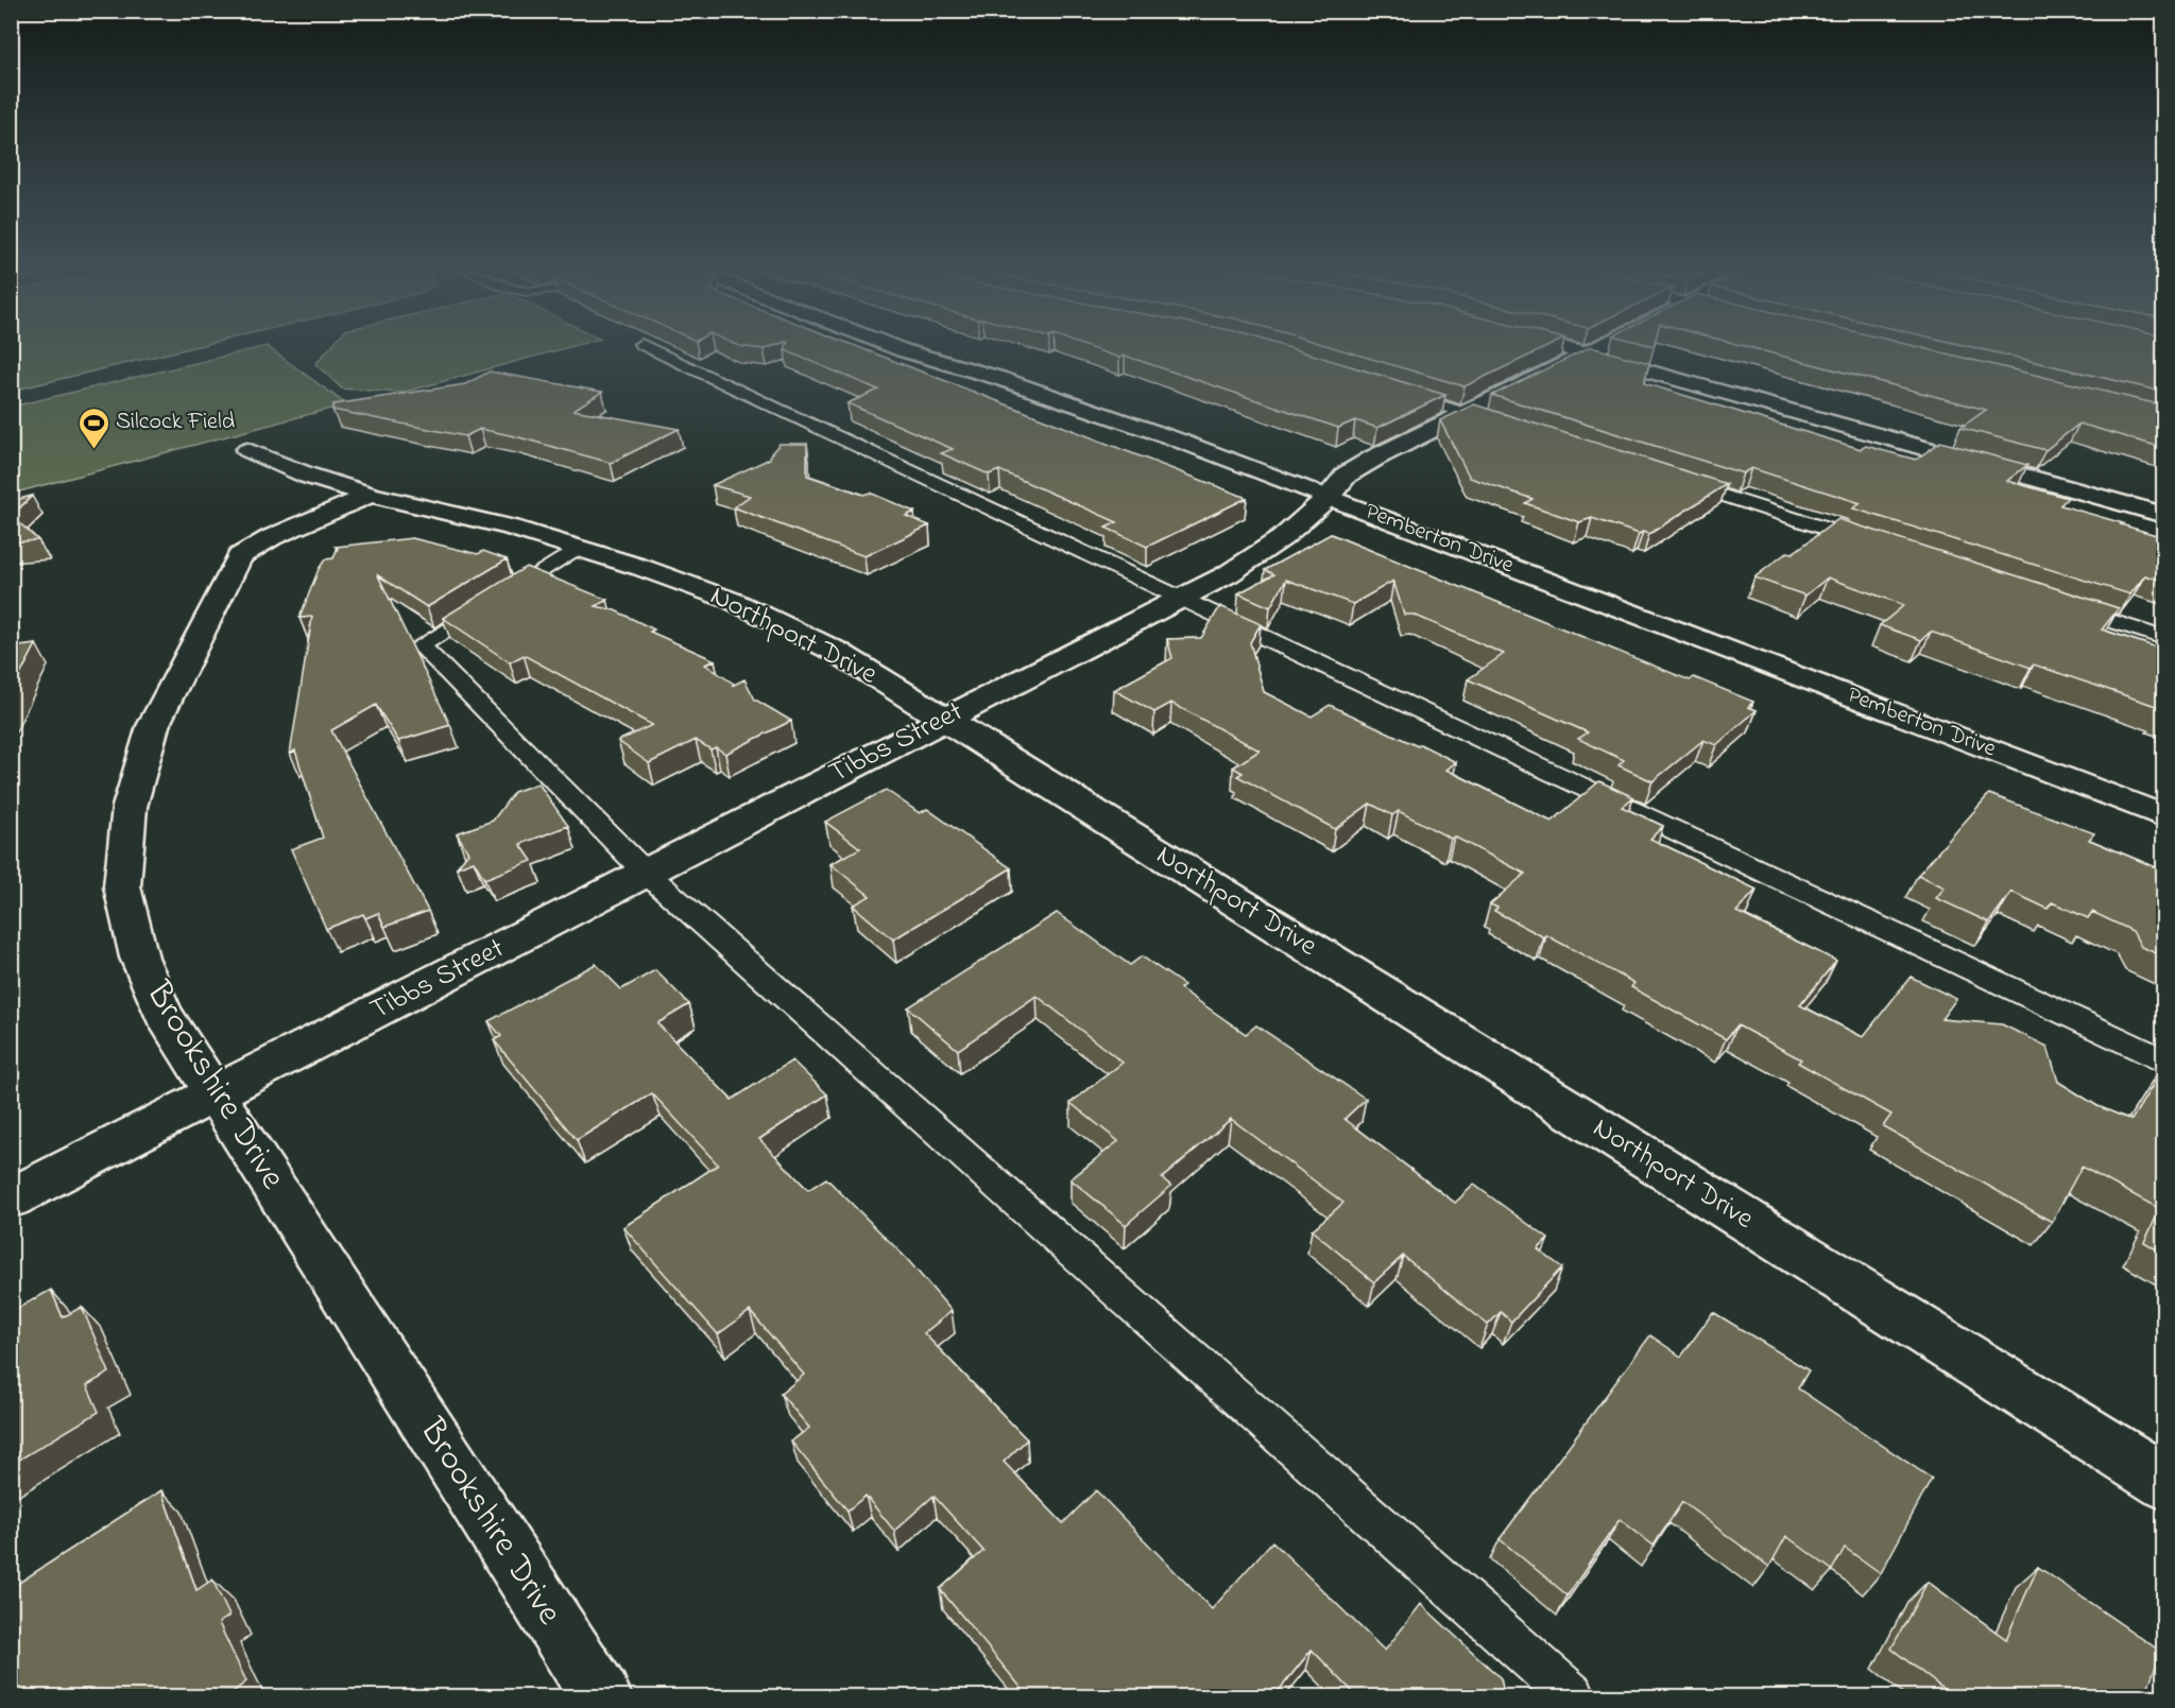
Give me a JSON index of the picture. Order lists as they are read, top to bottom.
{
  "streets": {
    "street": [
      "Pemberton Drive",
      "Northport Drive",
      "Tibbs Street",
      "Brookshire Drive"
    ]
  },
  "crossings": [
    ["Pemberton Drive", "Tibbs Street"],
    ["Northport Drive", "Tibbs Street"],
    ["Northport Drive", "Brookshire Drive"],
    ["Tibbs Street", "Brookshire Drive"]
  ],
  "places": {
    "sports": ["Silcock Field"]
  }
}
